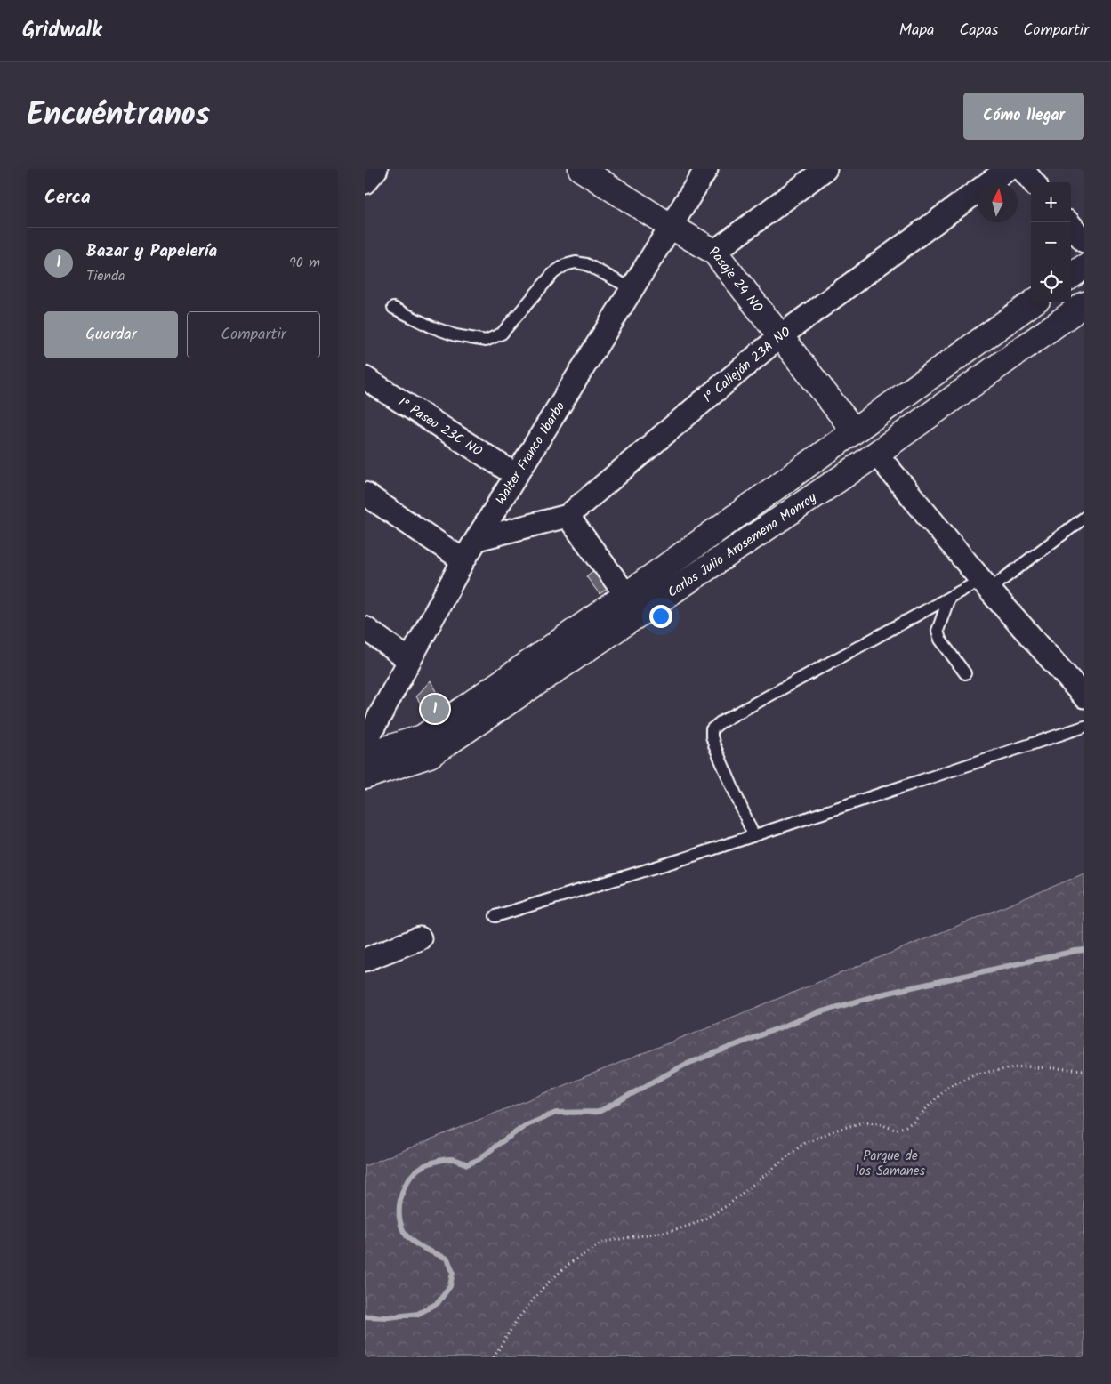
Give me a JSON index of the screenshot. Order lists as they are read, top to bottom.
{
  "streets": {
    "main road": ["Pasaje 24 NO", "Carlos Julio Arosemena Monroy"],
    "street": ["1° Callejón 23A NO", "1° Paseo 23C NO", "Walter Franco Ibarbo"]
  },
  "crossings": [
    ["Pasaje 24 NO", "1° Callejón 23A NO"],
    ["Pasaje 24 NO", "Walter Franco Ibarbo"],
    ["Pasaje 24 NO", "Carlos Julio Arosemena Monroy"],
    ["1° Callejón 23A NO", "Walter Franco Ibarbo"],
    ["1° Paseo 23C NO", "Walter Franco Ibarbo"]
  ],
  "parks": ["Parque de los Samanes"],
  "north": "top",
  "page": {
    "header": "Gridwalk",
    "nav": ["Mapa", "Capas", "Compartir"],
    "title": "Encuéntranos",
    "buttons": [
      "Cómo llegar",
      ["Guardar", "Compartir"]
    ],
    "heading": "Cerca",
    "map_buttons": ["+", "−"],
    "list": [
      {
        "mark": "1",
        "name": "Bazar y Papelería",
        "note": "Tienda",
        "value": "90 m"
      }
    ],
    "pins": "1"
  }
}
